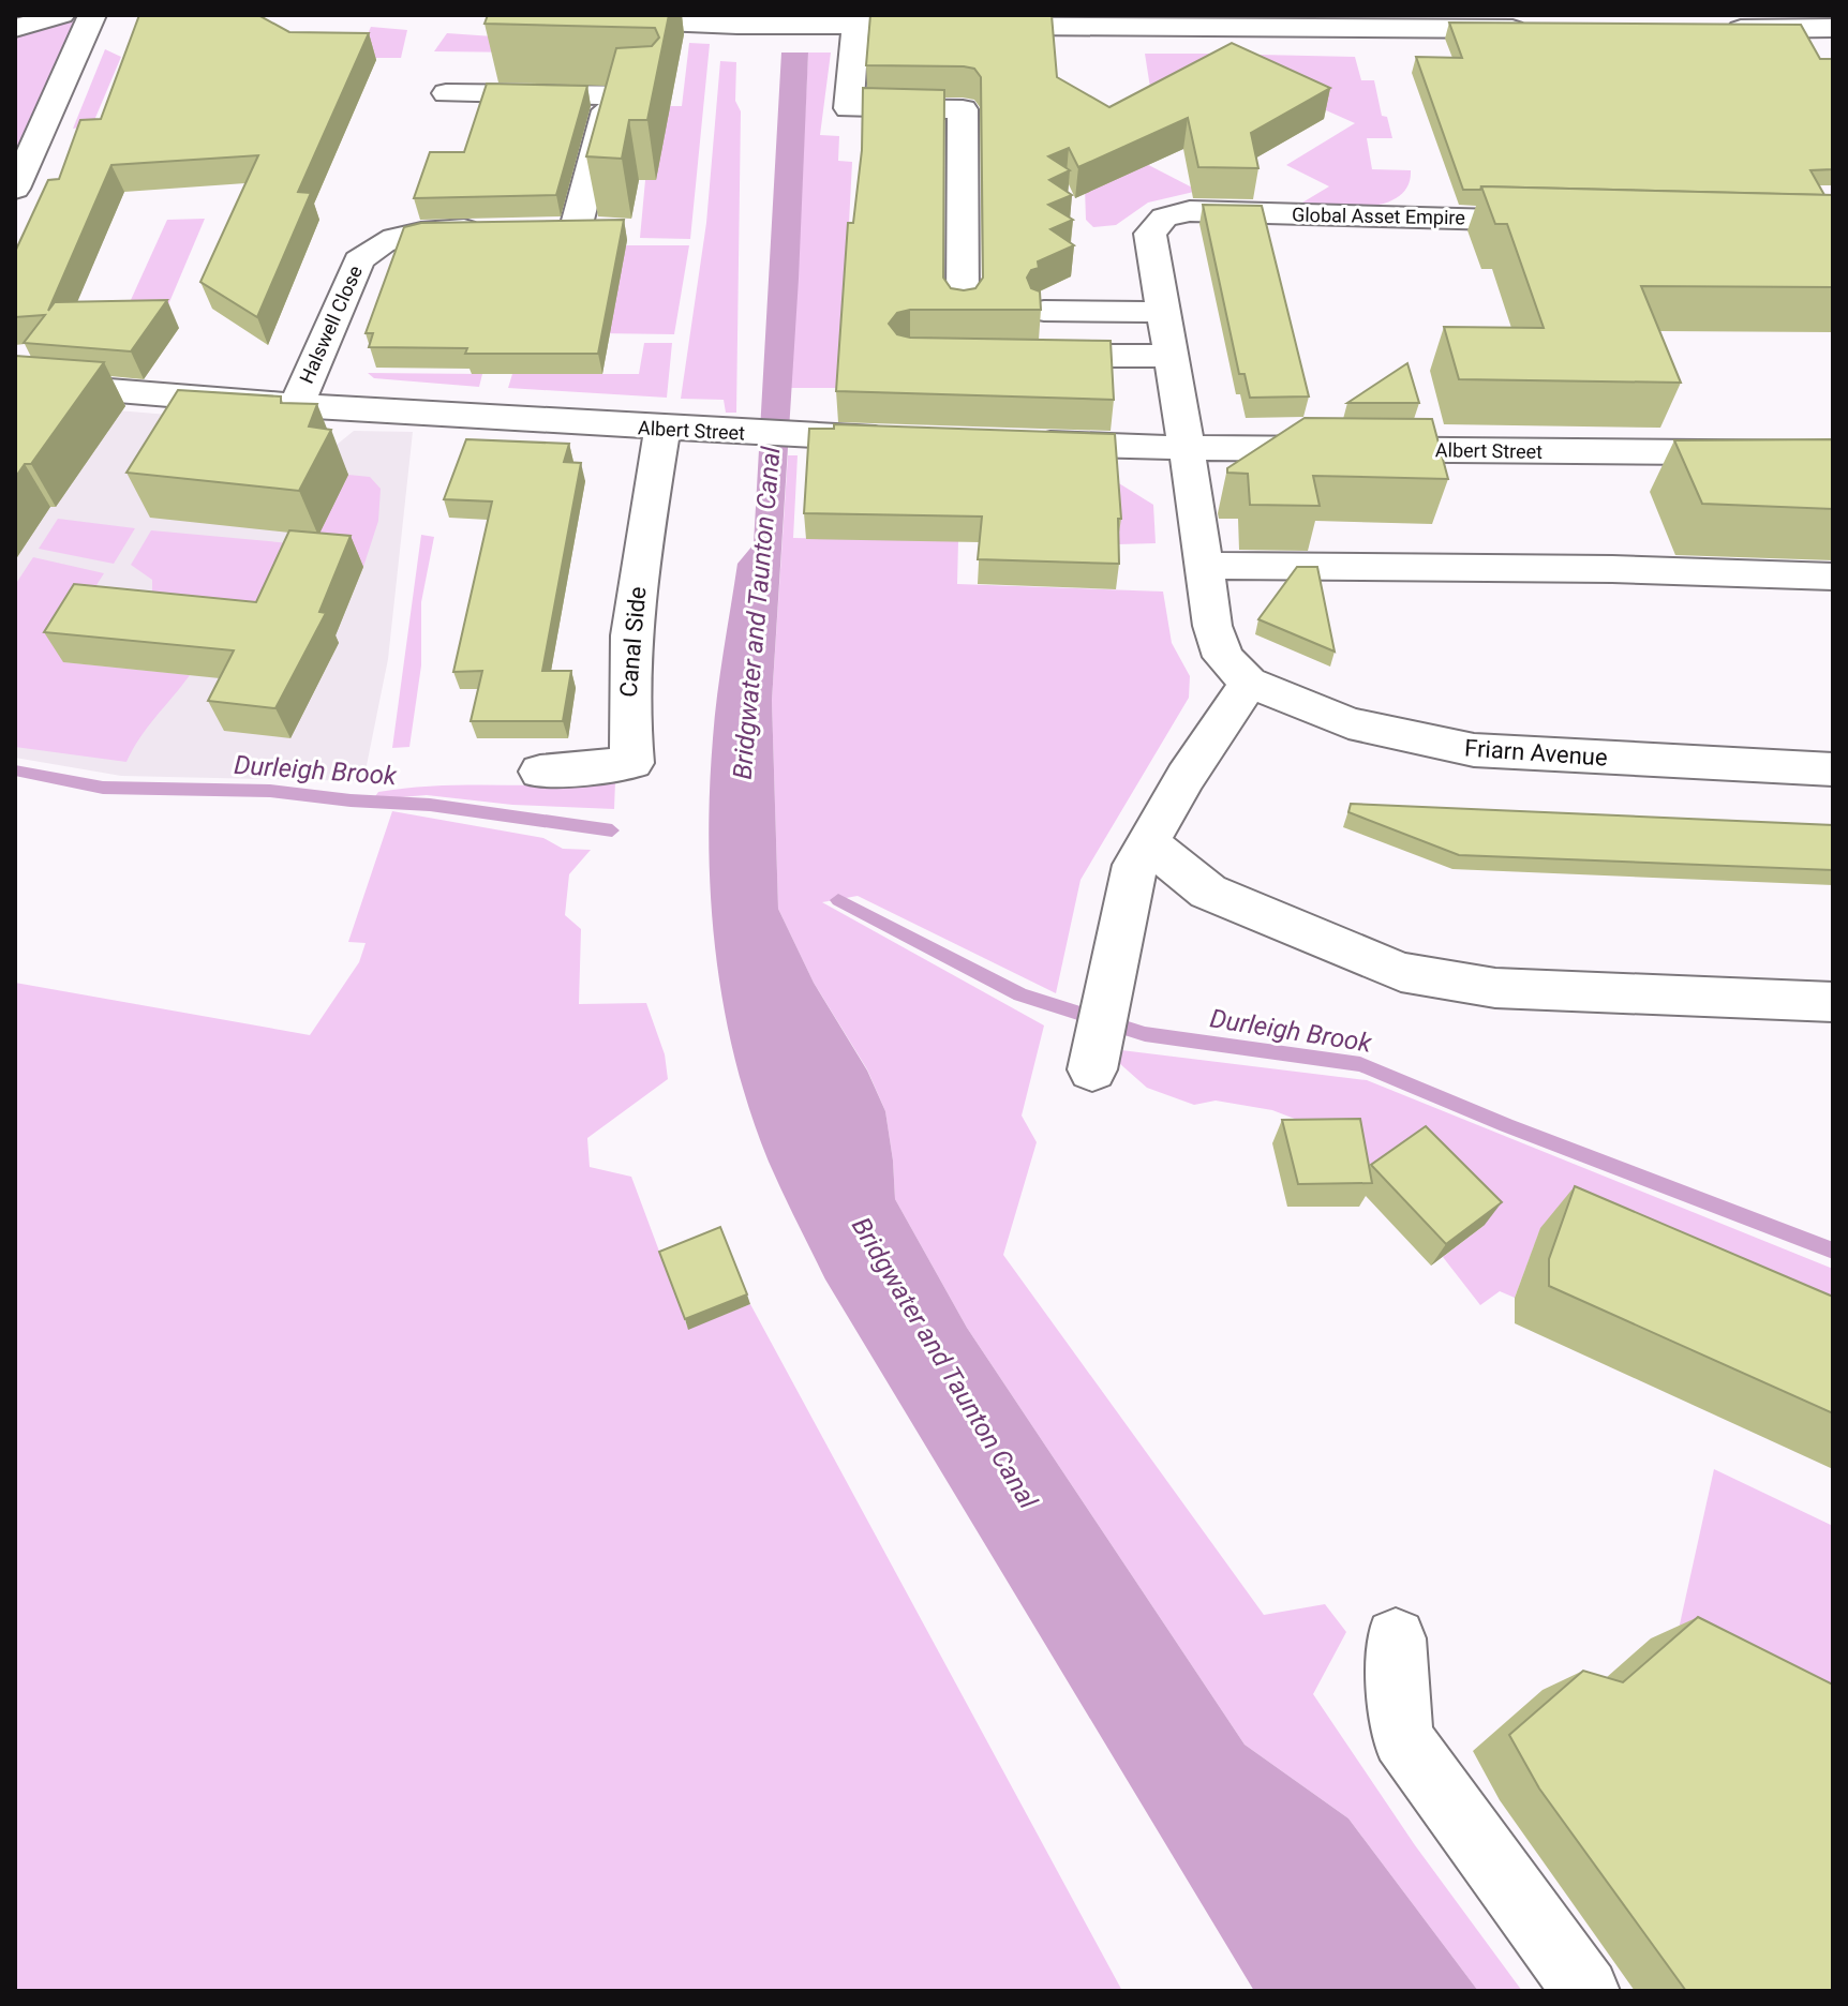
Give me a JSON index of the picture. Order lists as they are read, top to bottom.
{
  "streets": {
    "street": [
      "Global Asset Empire",
      "Halswell Close",
      "Albert Street",
      "Canal Side",
      "Friarn Avenue"
    ]
  },
  "crossings": [
    ["Global Asset Empire", "Albert Street"],
    ["Global Asset Empire", "Friarn Avenue"],
    ["Halswell Close", "Albert Street"],
    ["Albert Street", "Canal Side"],
    ["Albert Street", "Friarn Avenue"]
  ],
  "water": ["Bridgwater and Taunton Canal", "Durleigh Brook"]
}
